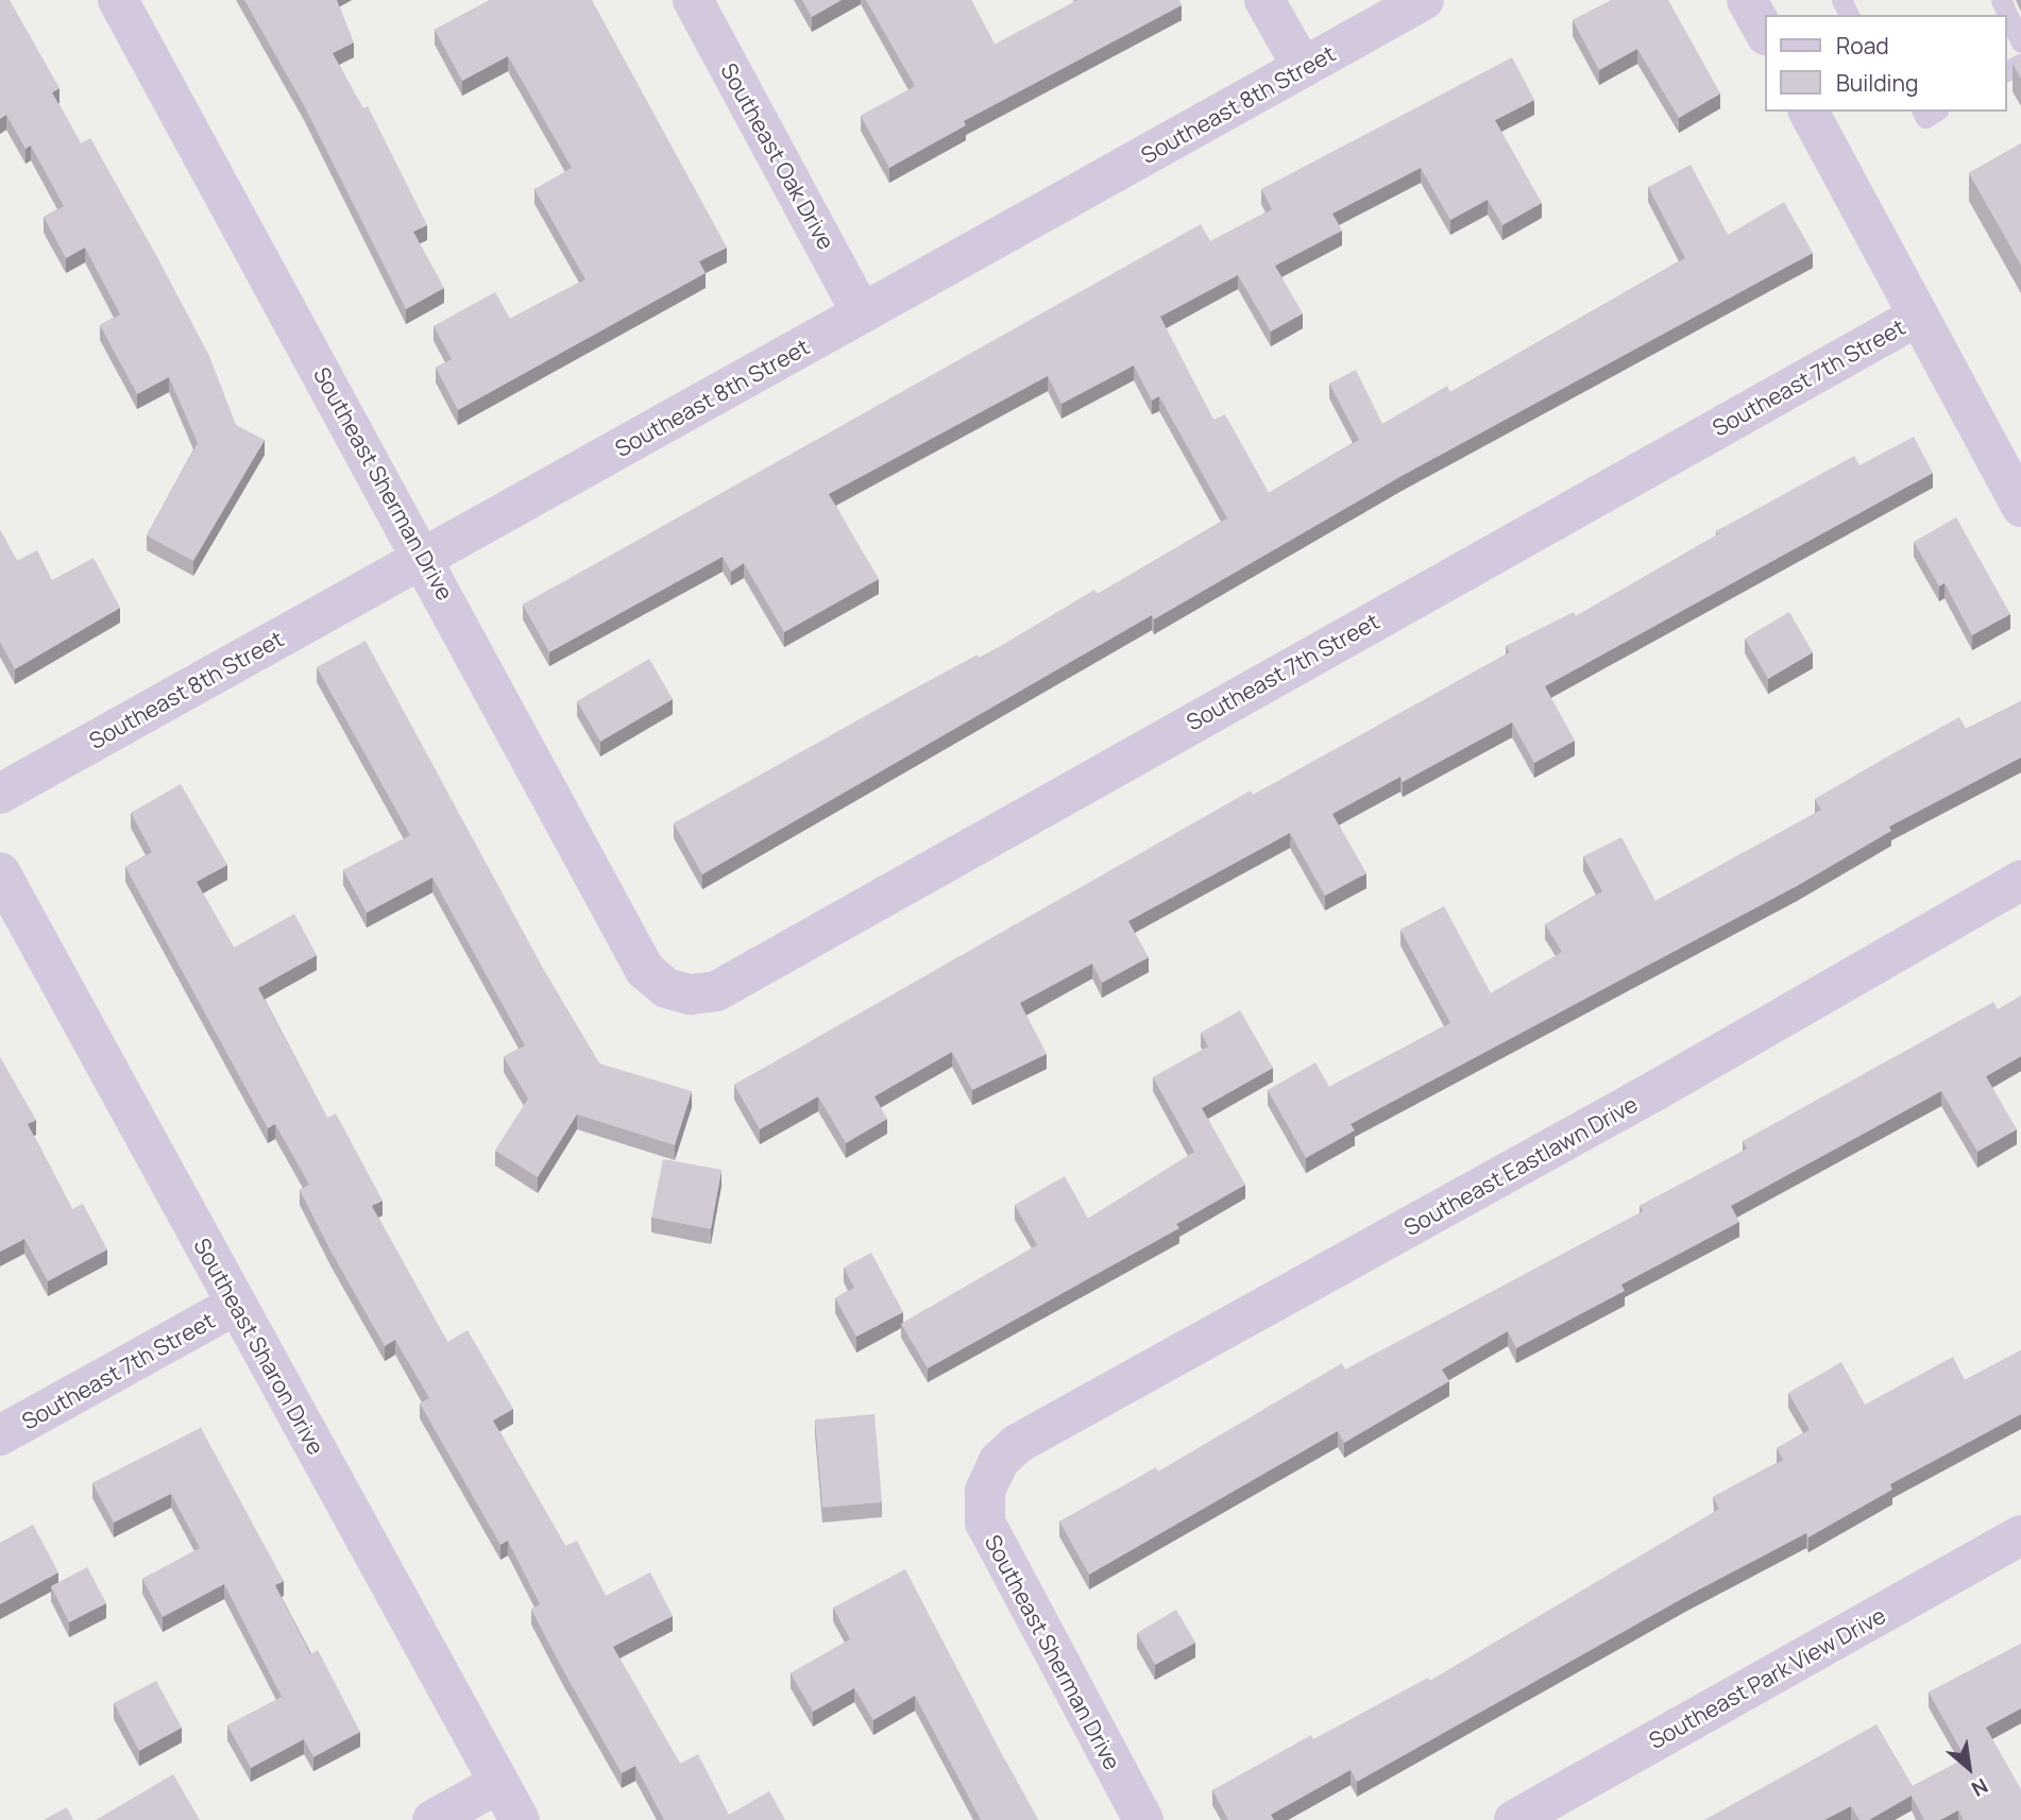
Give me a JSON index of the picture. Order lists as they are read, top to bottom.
{
  "streets": {
    "street": [
      "Southeast 8th Street",
      "Southeast Oak Drive",
      "Southeast 7th Street",
      "Southeast Sherman Drive",
      "Southeast Eastlawn Drive",
      "Southeast Sharon Drive",
      "Southeast Park View Drive"
    ]
  },
  "crossings": [
    ["Southeast 8th Street", "Southeast Oak Drive"],
    ["Southeast 8th Street", "Southeast Sherman Drive"],
    ["Southeast 7th Street", "Southeast Sherman Drive"],
    ["Southeast 7th Street", "Southeast Sharon Drive"],
    ["Southeast Sherman Drive", "Southeast Eastlawn Drive"]
  ],
  "legend": ["Road", "Building"],
  "north": "bottom right"
}
